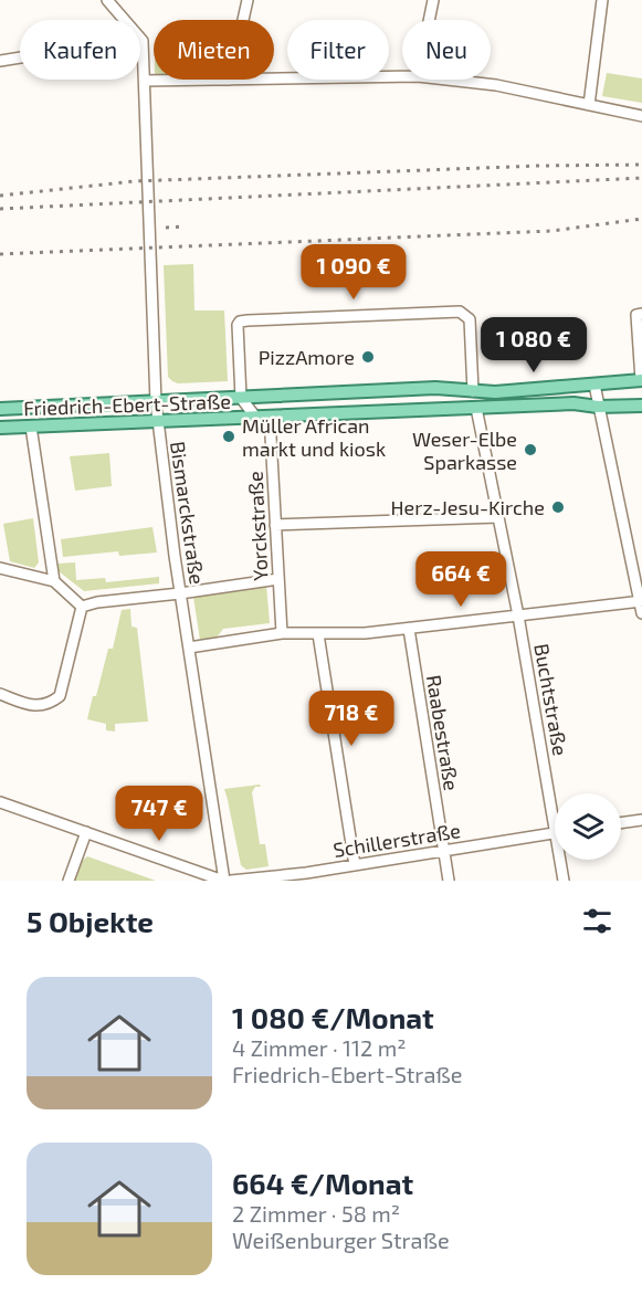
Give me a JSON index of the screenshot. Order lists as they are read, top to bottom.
{
  "streets": {
    "main road": ["Friedrich-Ebert-Straße"],
    "street": [
      "Bismarckstraße",
      "Yorckstraße",
      "Buchtstraße",
      "Raabestraße",
      "Schillerstraße"
    ]
  },
  "crossings": [
    ["Friedrich-Ebert-Straße", "Bismarckstraße"],
    ["Friedrich-Ebert-Straße", "Yorckstraße"],
    ["Friedrich-Ebert-Straße", "Buchtstraße"],
    ["Raabestraße", "Schillerstraße"]
  ],
  "places": [
    "PizzAmore",
    "Müller African markt und kiosk",
    "Weser-Elbe Sparkasse",
    "Herz-Jesu-Kirche"
  ],
  "page": {
    "chip": [
      "Kaufen",
      "Mieten",
      "Filter",
      "Neu"
    ],
    "price": [
      "1 090 €",
      "1 080 €",
      "664 €",
      "718 €",
      "747 €"
    ],
    "heading": "5 Objekte",
    "list": [
      {
        "name": "1 080 €/Monat",
        "note": "4 Zimmer · 112 m² · Friedrich-Ebert-Straße"
      },
      {
        "name": "664 €/Monat",
        "note": "2 Zimmer · 58 m² · Weißenburger Straße"
      }
    ]
  }
}
